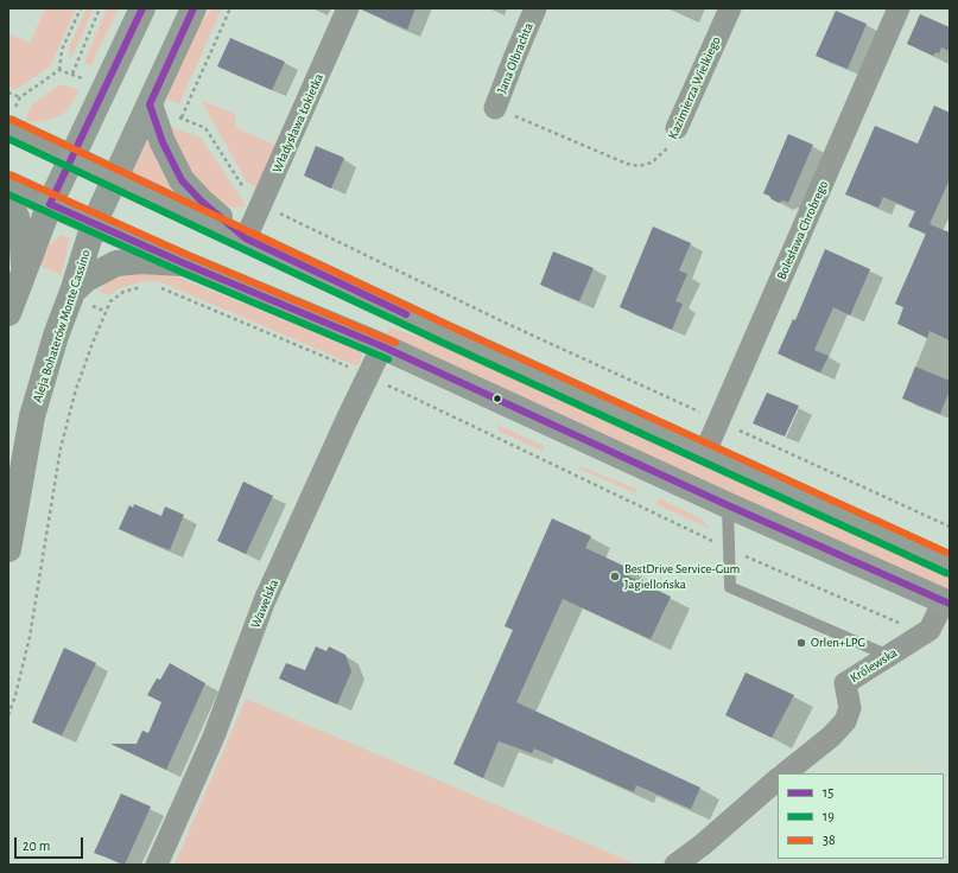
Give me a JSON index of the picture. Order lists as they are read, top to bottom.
{
  "streets": {
    "main road": ["Aleja Bohaterów Monte Cassino"],
    "street": [
      "Jana Olbrachta",
      "Kazimierza Wielkiego",
      "Władysława Łokietka",
      "Bolesława Chrobrego",
      "Wawelska",
      "Królewska"
    ]
  },
  "crossings": [
    ["Jana Olbrachta", "Kazimierza Wielkiego"]
  ],
  "places": ["BestDrive Service-Gum Jagiellońska", "Orlen+LPG"],
  "lines": ["transit line 15", "transit line 38", "transit line 19"],
  "legend": ["15", "19", "38"],
  "scale_bar": "20 m"
}
